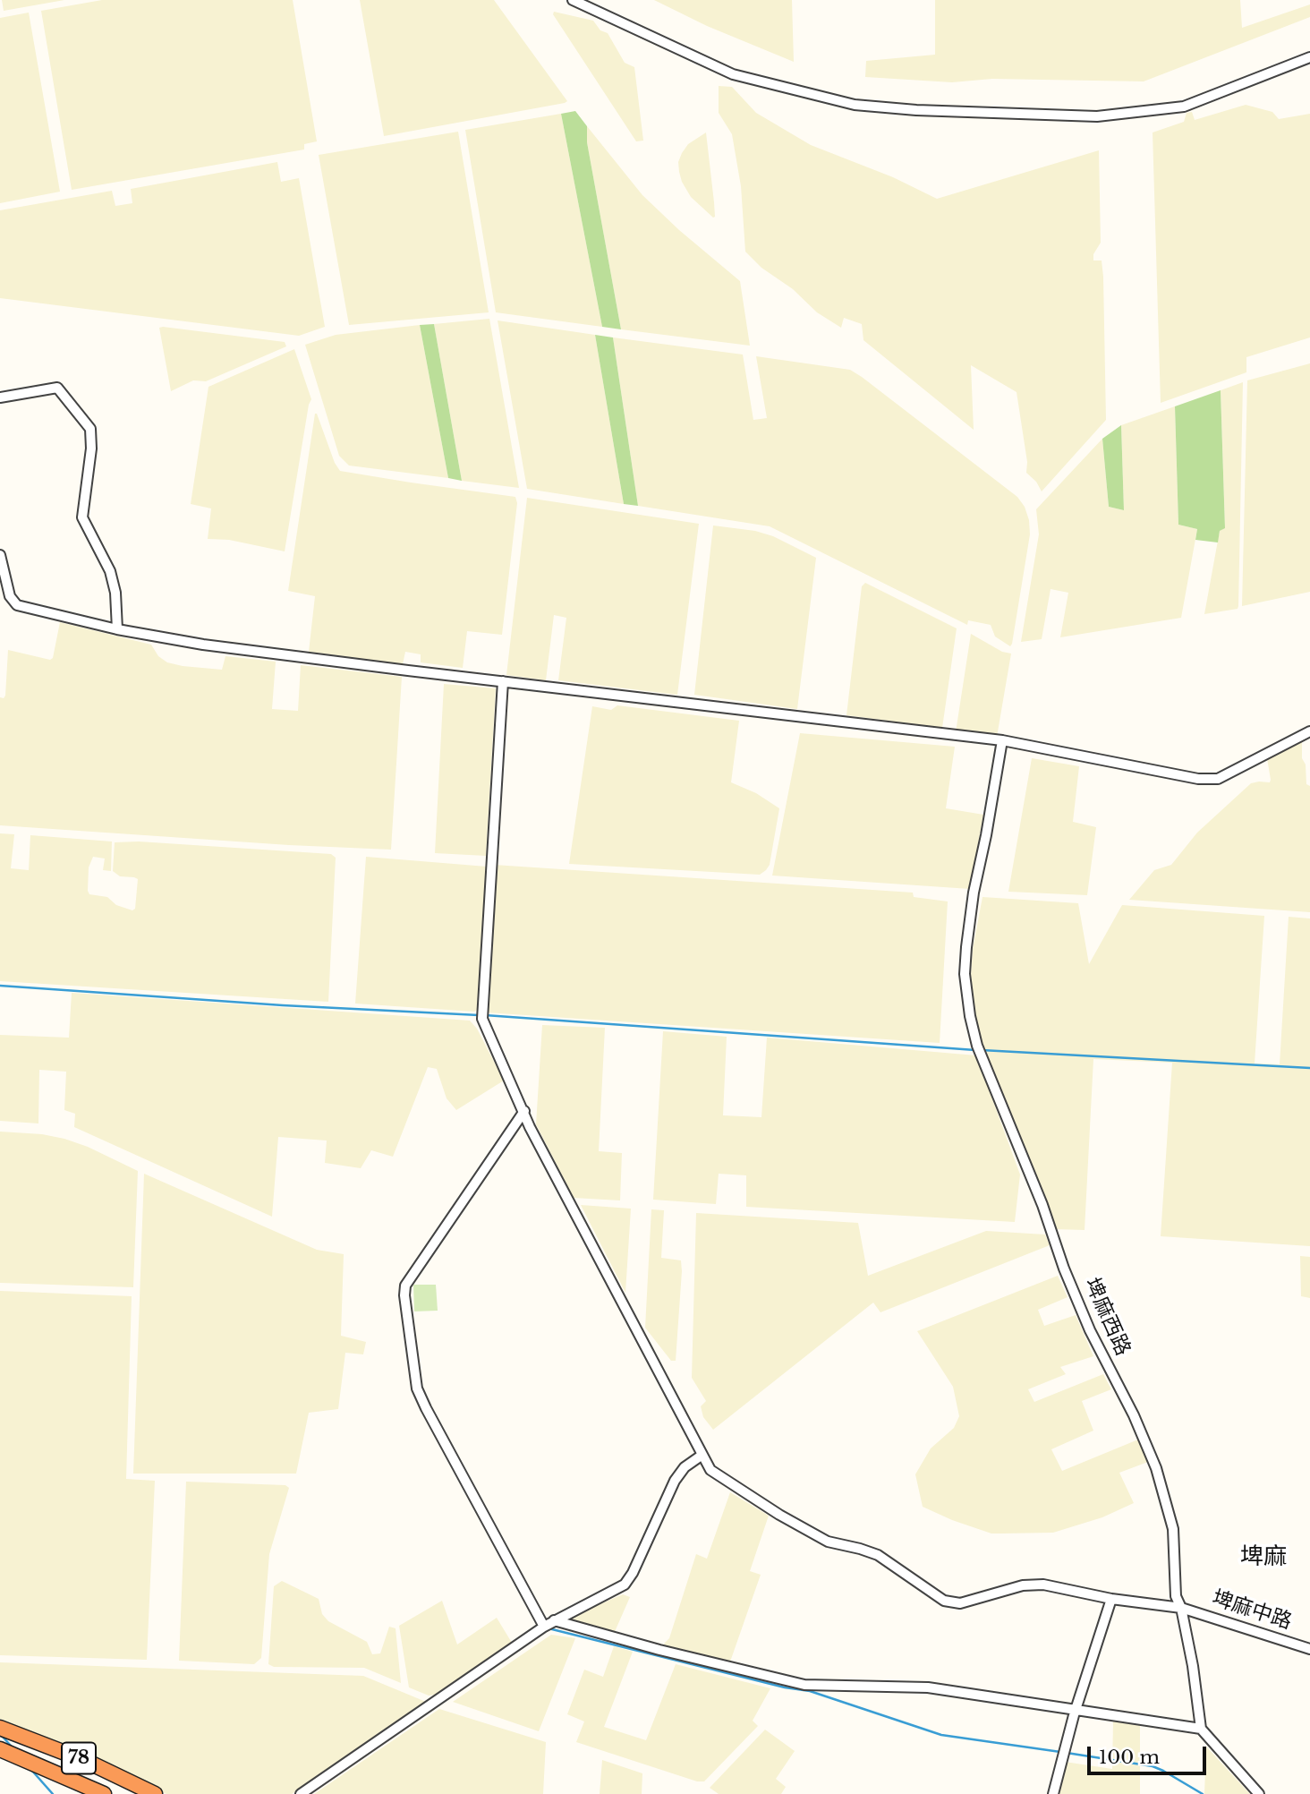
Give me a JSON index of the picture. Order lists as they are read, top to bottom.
{
  "streets": {
    "highway": ["78"],
    "street": ["埤麻西路", "埤麻中路"]
  },
  "crossings": [
    ["埤麻西路", "埤麻中路"]
  ],
  "districts": ["埤麻"],
  "scale_bar": "100 m"
}
